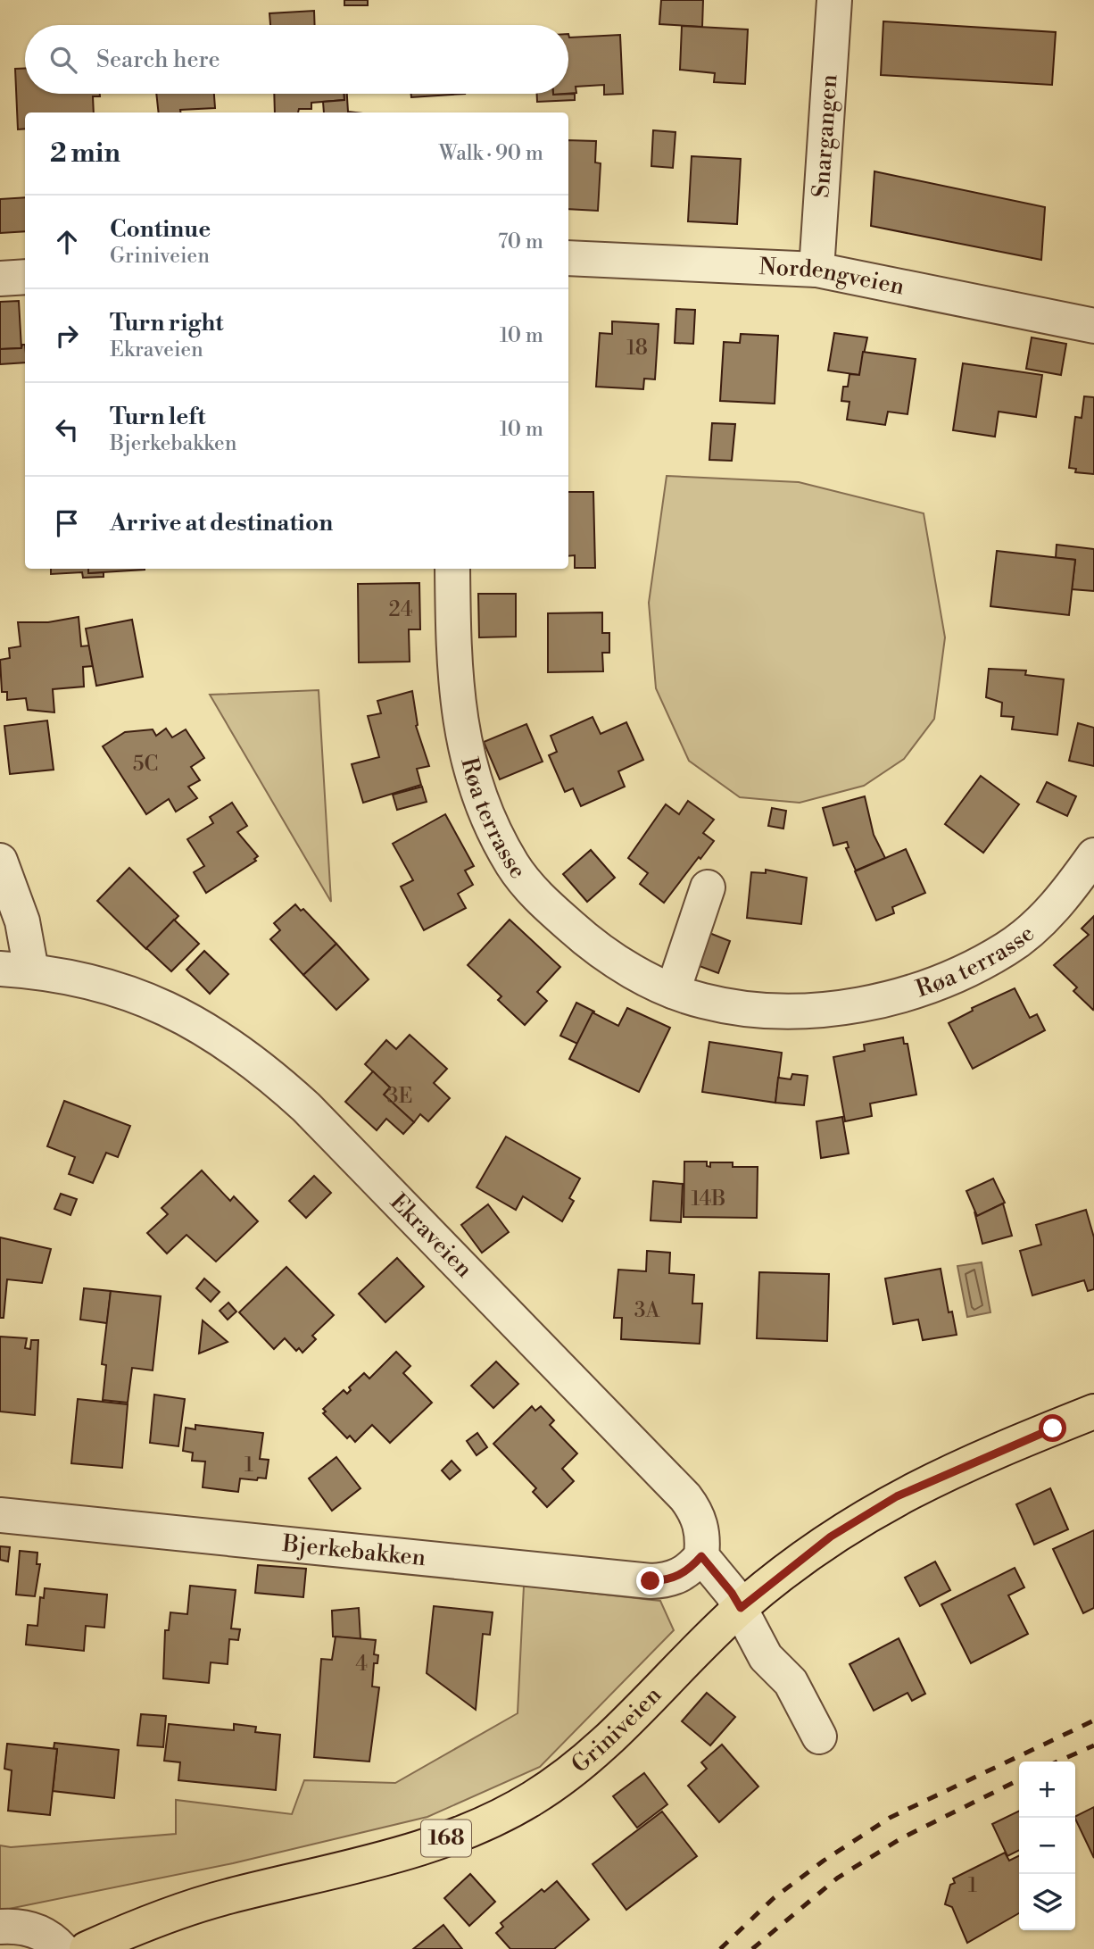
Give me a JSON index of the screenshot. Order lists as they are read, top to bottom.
{
  "streets": {
    "main road": ["Griniveien", "168"],
    "street": [
      "Snargangen",
      "Nordengveien",
      "Røa terrasse",
      "Ekraveien",
      "Bjerkebakken"
    ]
  },
  "crossings": [
    ["Snargangen", "Nordengveien"],
    ["Ekraveien", "Bjerkebakken"]
  ],
  "house_numbers": [
    "18",
    "24",
    "5C",
    "3E",
    "14B",
    "3A",
    "1",
    "4",
    "1"
  ],
  "page": {
    "search": "Search here",
    "heading": ["2 min", "Walk · 90 m"],
    "list": [
      ["Continue", "Griniveien", "70 m"],
      ["Turn right", "Ekraveien", "10 m"],
      ["Turn left", "Bjerkebakken", "10 m"],
      "Arrive at destination"
    ],
    "map_buttons": ["+", "−"]
  }
}
